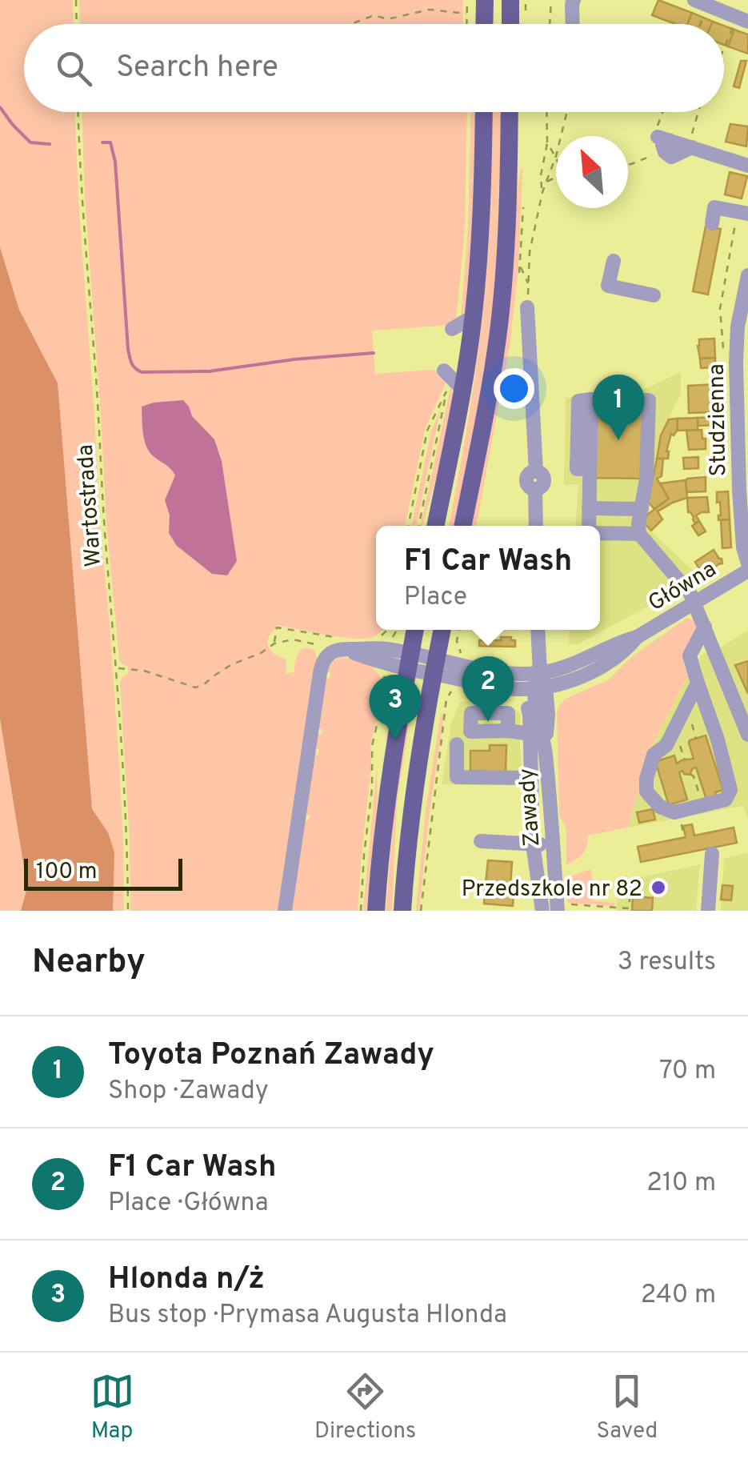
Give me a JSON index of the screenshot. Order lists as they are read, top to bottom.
{
  "streets": {
    "street": ["Studzienna", "Główna", "Zawady"],
    "path": ["Wartostrada"]
  },
  "crossings": [
    ["Główna", "Zawady"]
  ],
  "places": ["Przedszkole nr 82"],
  "scale_bar": "100 m",
  "north": "top left",
  "page": {
    "search": "Search here",
    "pins": ["1", "2", "3"],
    "popup": ["F1 Car Wash", "Place"],
    "scale": "100 m",
    "heading": ["Nearby", "3 results"],
    "list": [
      {
        "mark": "1",
        "name": "Toyota Poznań Zawady",
        "note": "Shop · Zawady",
        "value": "70 m"
      },
      {
        "mark": "2",
        "name": "F1 Car Wash",
        "note": "Place · Główna",
        "value": "210 m"
      },
      {
        "mark": "3",
        "name": "Hlonda n/ż",
        "note": "Bus stop · Prymasa Augusta Hlonda",
        "value": "240 m"
      }
    ],
    "nav": ["Map", "Directions", "Saved"]
  }
}
